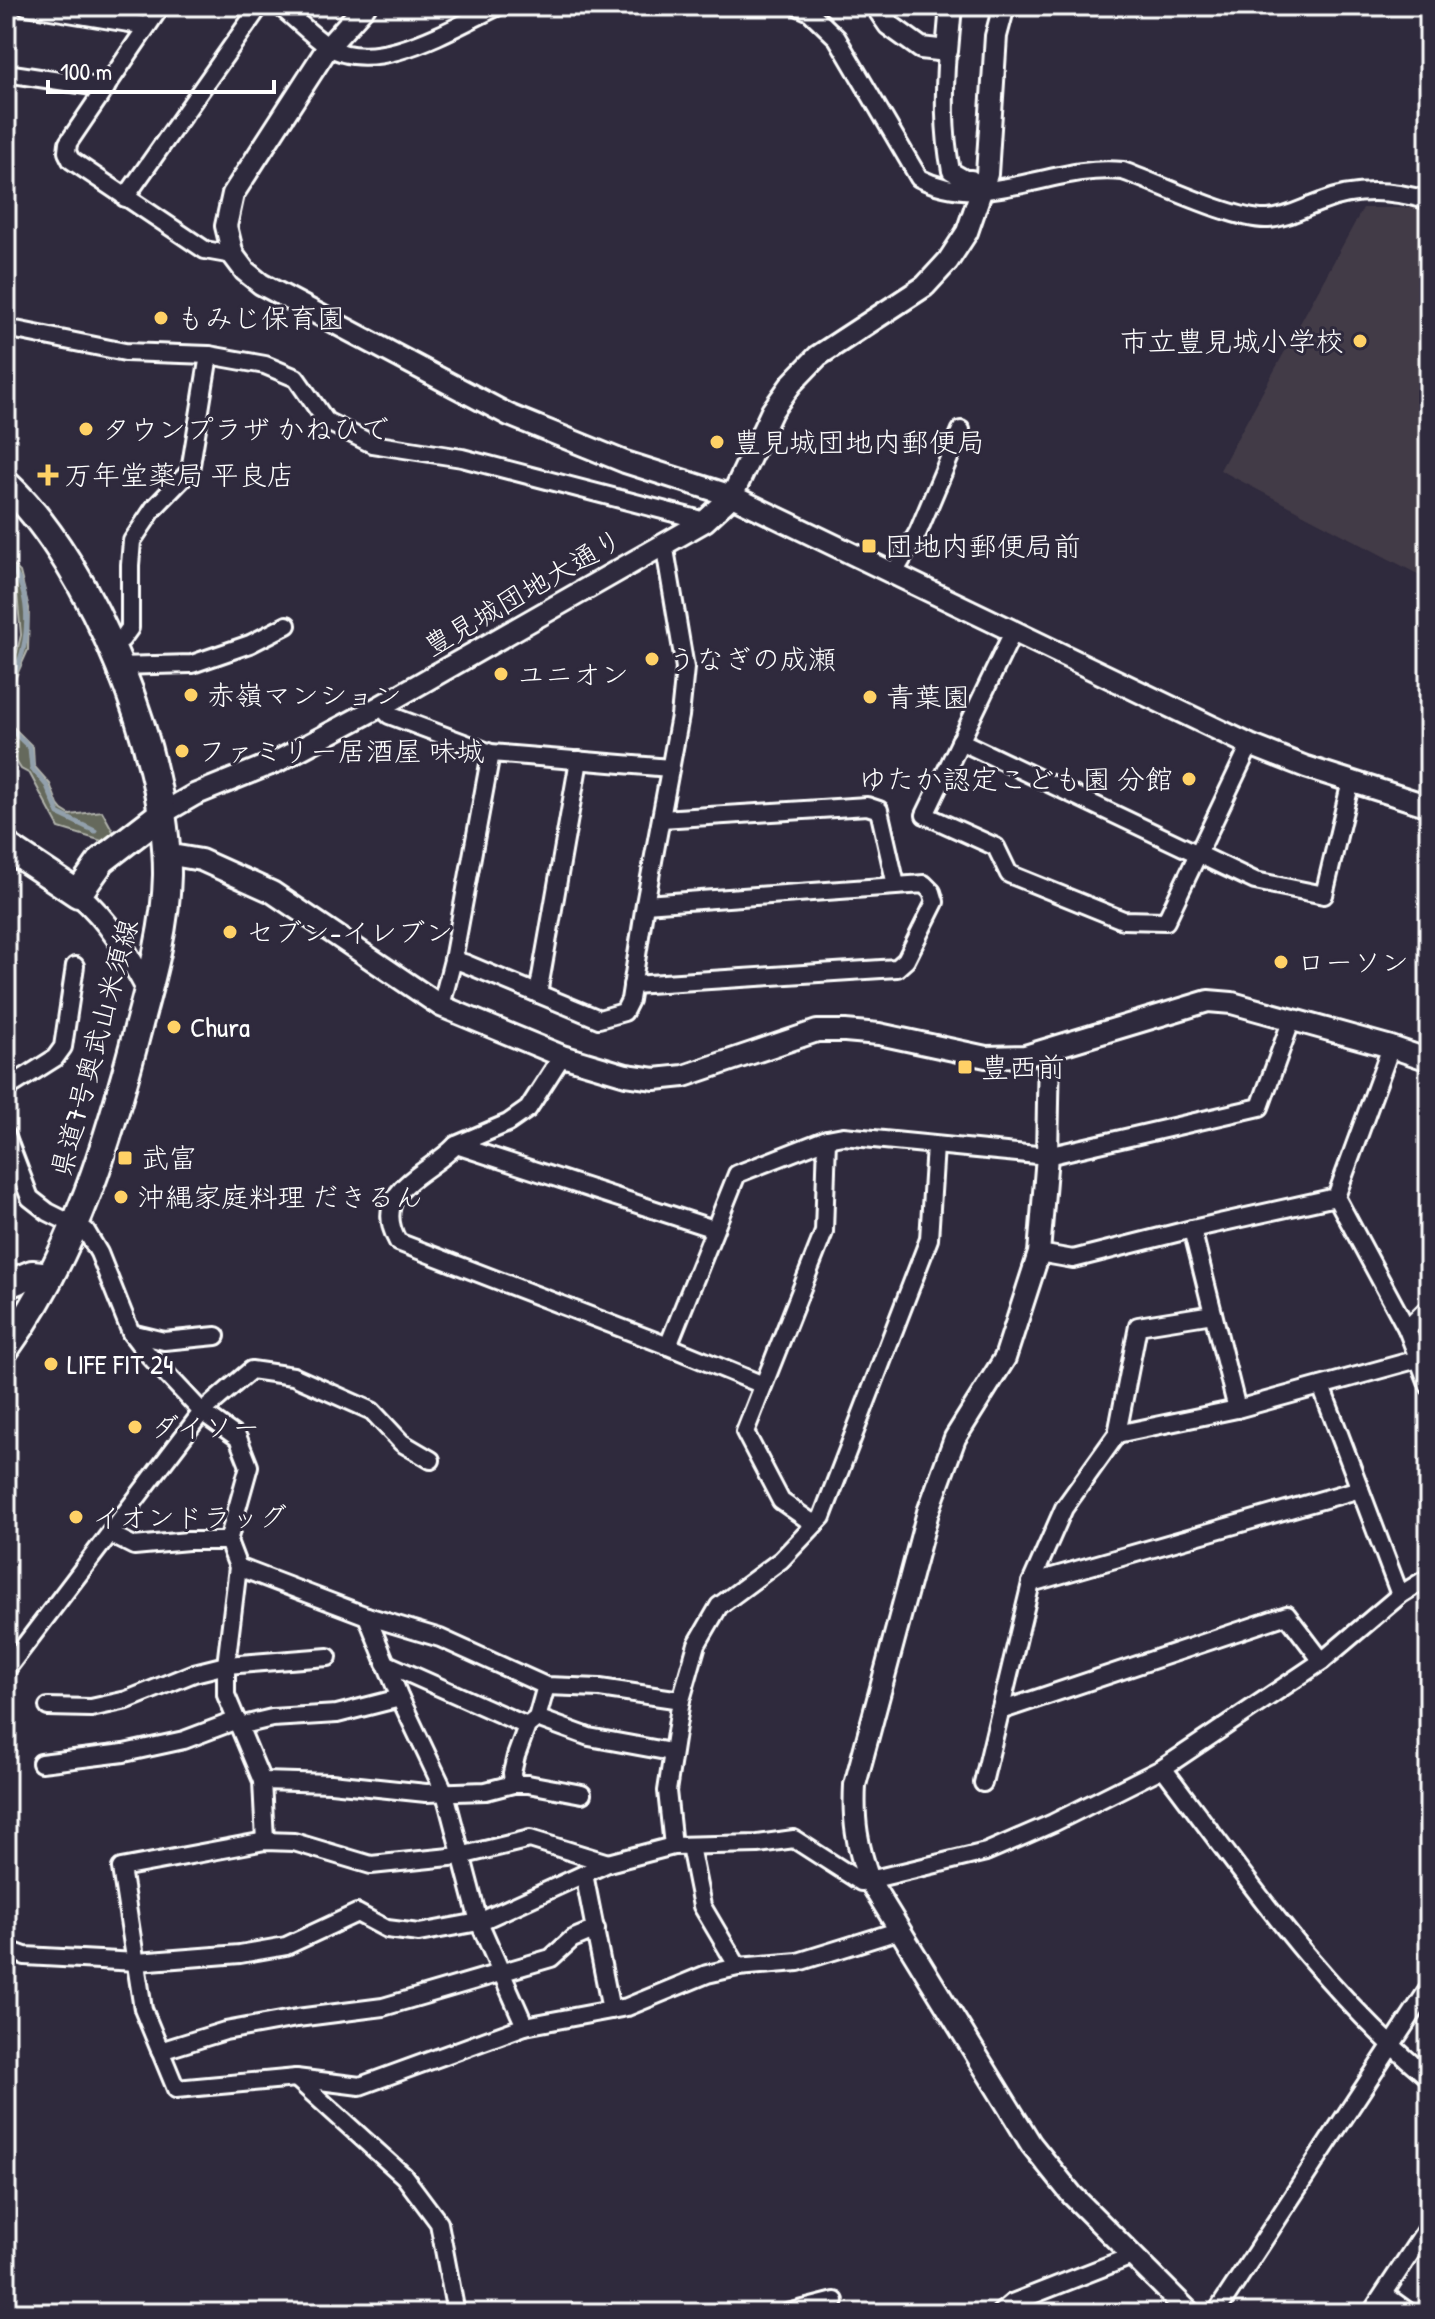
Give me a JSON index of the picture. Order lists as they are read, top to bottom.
{
  "streets": {
    "main road": ["県道7号奥武山米須線"],
    "street": ["豊見城団地大通り"]
  },
  "crossings": [
    ["豊見城団地大通り", "県道7号奥武山米須線"]
  ],
  "places": {
    "other": [
      "もみじ保育園",
      "市立豊見城小学校",
      "タウンプラザ かねひで",
      "豊見城団地内郵便局",
      "うなぎの成瀬",
      "ユニオン",
      "赤嶺マンション",
      "青葉園",
      "ファミリー居酒屋 味城",
      "ゆたか認定こども園 分館",
      "セブン-イレブン",
      "ローソン",
      "Chura",
      "沖縄家庭料理 だきるん",
      "LIFE FIT 24",
      "ダイソー",
      "イオンドラッグ"
    ],
    "health": ["万年堂薬局 平良店"],
    "transit": ["団地内郵便局前", "豊西前", "武富"]
  },
  "scale_bar": "100 m"
}
